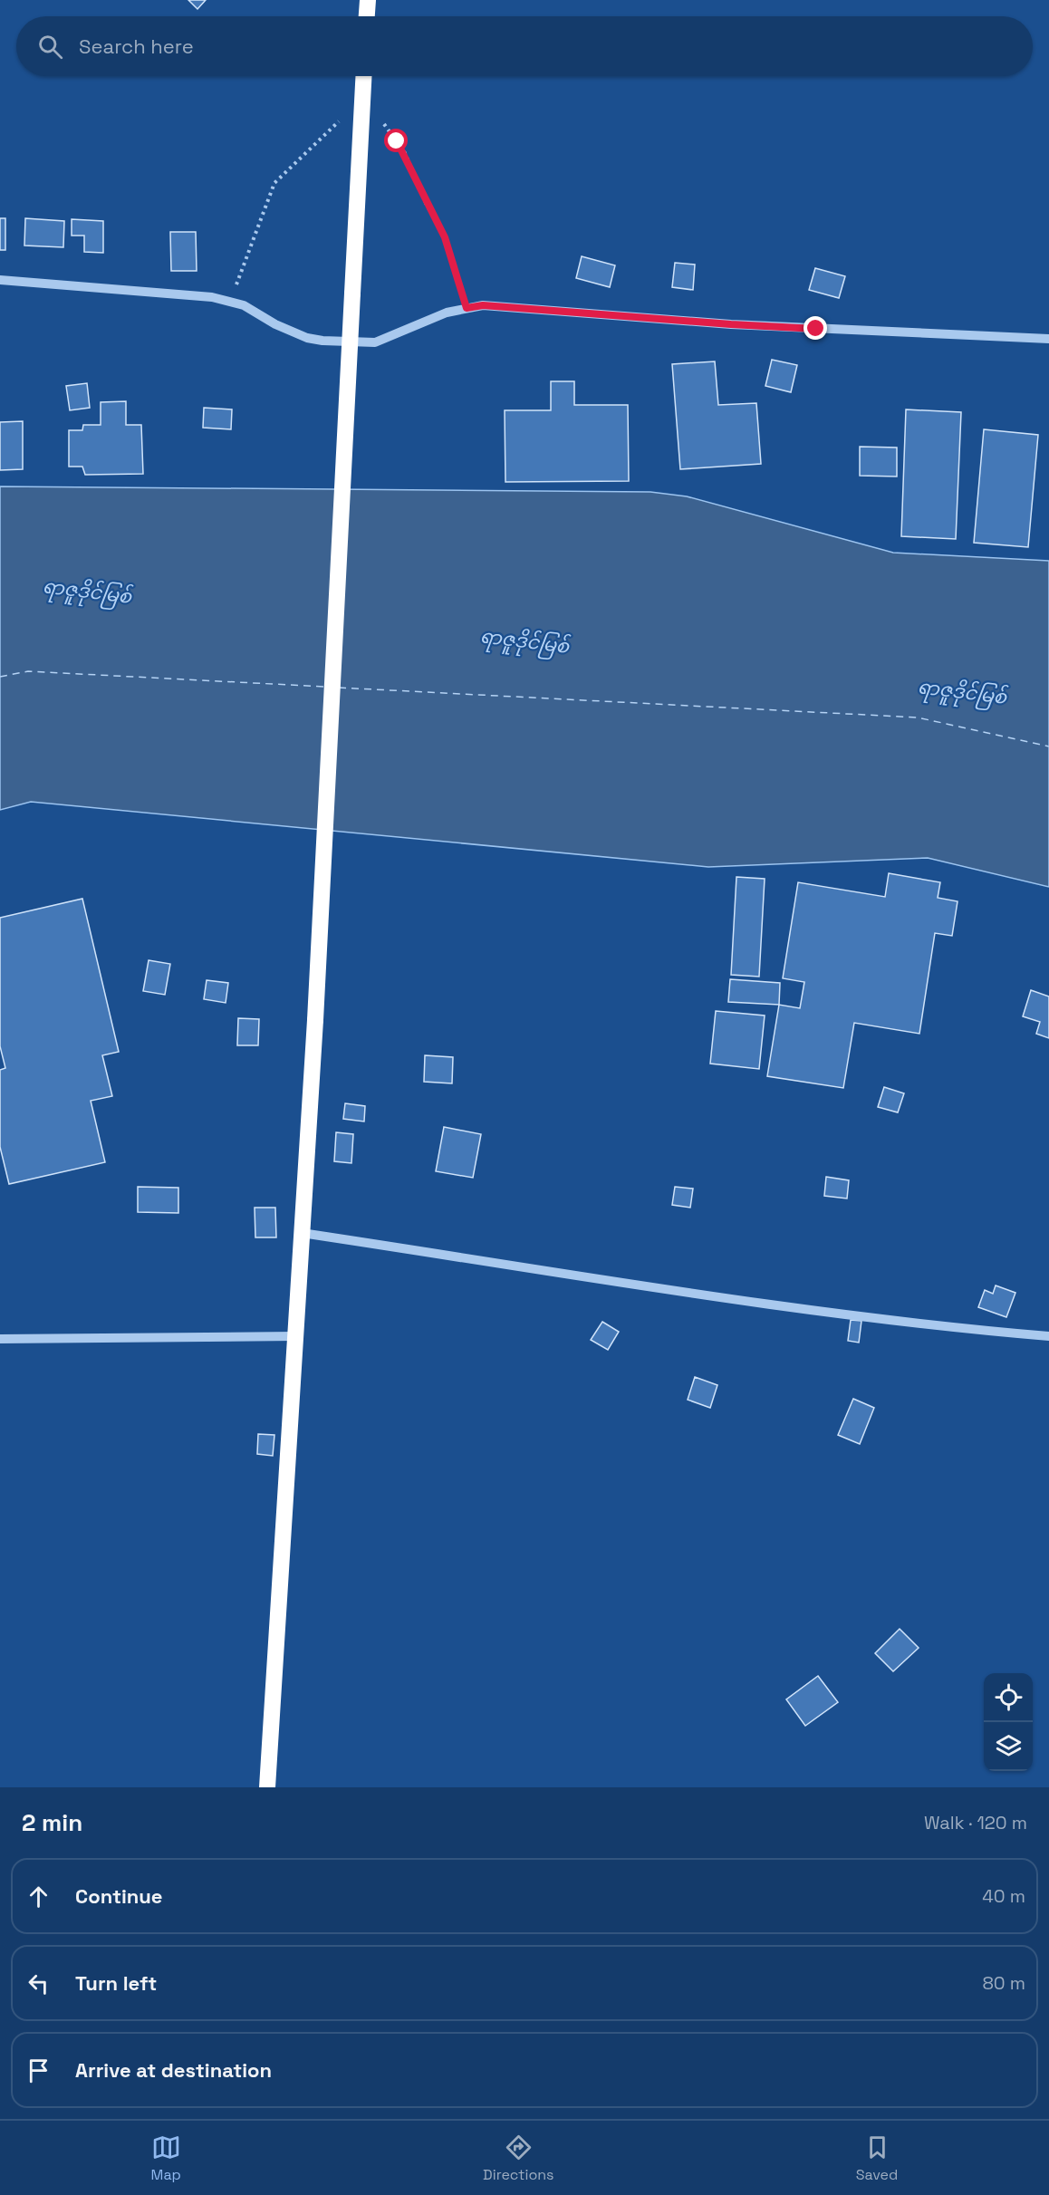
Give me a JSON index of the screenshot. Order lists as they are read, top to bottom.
{
  "water": ["ရာဇူဒိုင်မြစ်"],
  "page": {
    "search": "Search here",
    "heading": ["2 min", "Walk · 120 m"],
    "list": [
      ["Continue", "40 m"],
      ["Turn left", "80 m"],
      "Arrive at destination"
    ],
    "nav": ["Map", "Directions", "Saved"]
  }
}
